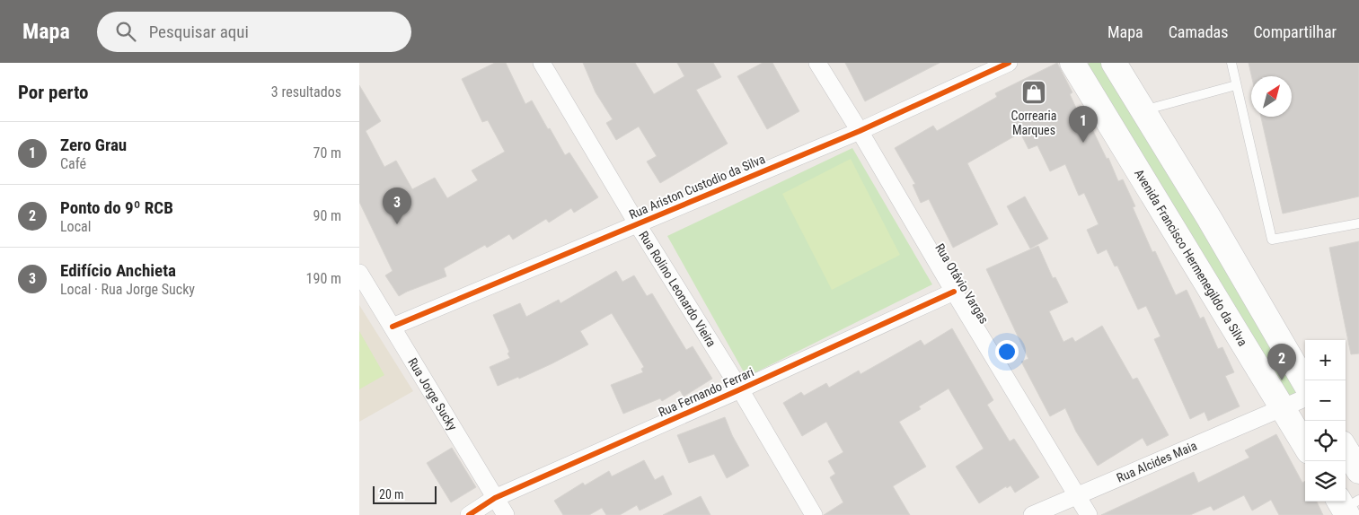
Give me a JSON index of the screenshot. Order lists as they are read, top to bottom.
{
  "streets": {
    "main road": ["Avenida Francisco Hermenegildo da Silva"],
    "street": [
      "Rua Ariston Custodio da Silva",
      "Rua Otávio Vargas",
      "Rua Rolino Leonardo Vieira",
      "Rua Fernando Ferrari",
      "Rua Jorge Sucky",
      "Rua Alcides Maia"
    ]
  },
  "crossings": [
    ["Rua Ariston Custodio da Silva", "Rua Otávio Vargas"],
    ["Rua Ariston Custodio da Silva", "Rua Rolino Leonardo Vieira"],
    ["Rua Ariston Custodio da Silva", "Rua Jorge Sucky"],
    ["Avenida Francisco Hermenegildo da Silva", "Rua Alcides Maia"],
    ["Rua Otávio Vargas", "Rua Fernando Ferrari"],
    ["Rua Otávio Vargas", "Rua Alcides Maia"],
    ["Rua Rolino Leonardo Vieira", "Rua Fernando Ferrari"],
    ["Rua Fernando Ferrari", "Rua Jorge Sucky"]
  ],
  "places": {
    "shop": ["Correaria Marques"]
  },
  "scale_bar": "20 m",
  "north": "top right",
  "page": {
    "header": "Mapa",
    "search": "Pesquisar aqui",
    "nav": ["Mapa", "Camadas", "Compartilhar"],
    "heading": ["Por perto", "3 resultados"],
    "pins": ["1", "3", "2"],
    "list": [
      {
        "mark": "1",
        "name": "Zero Grau",
        "note": "Café",
        "value": "70 m"
      },
      {
        "mark": "2",
        "name": "Ponto do 9º RCB",
        "note": "Local",
        "value": "90 m"
      },
      {
        "mark": "3",
        "name": "Edifício Anchieta",
        "note": "Local · Rua Jorge Sucky",
        "value": "190 m"
      }
    ],
    "map_buttons": ["+", "−"],
    "scale": "20 m"
  }
}
